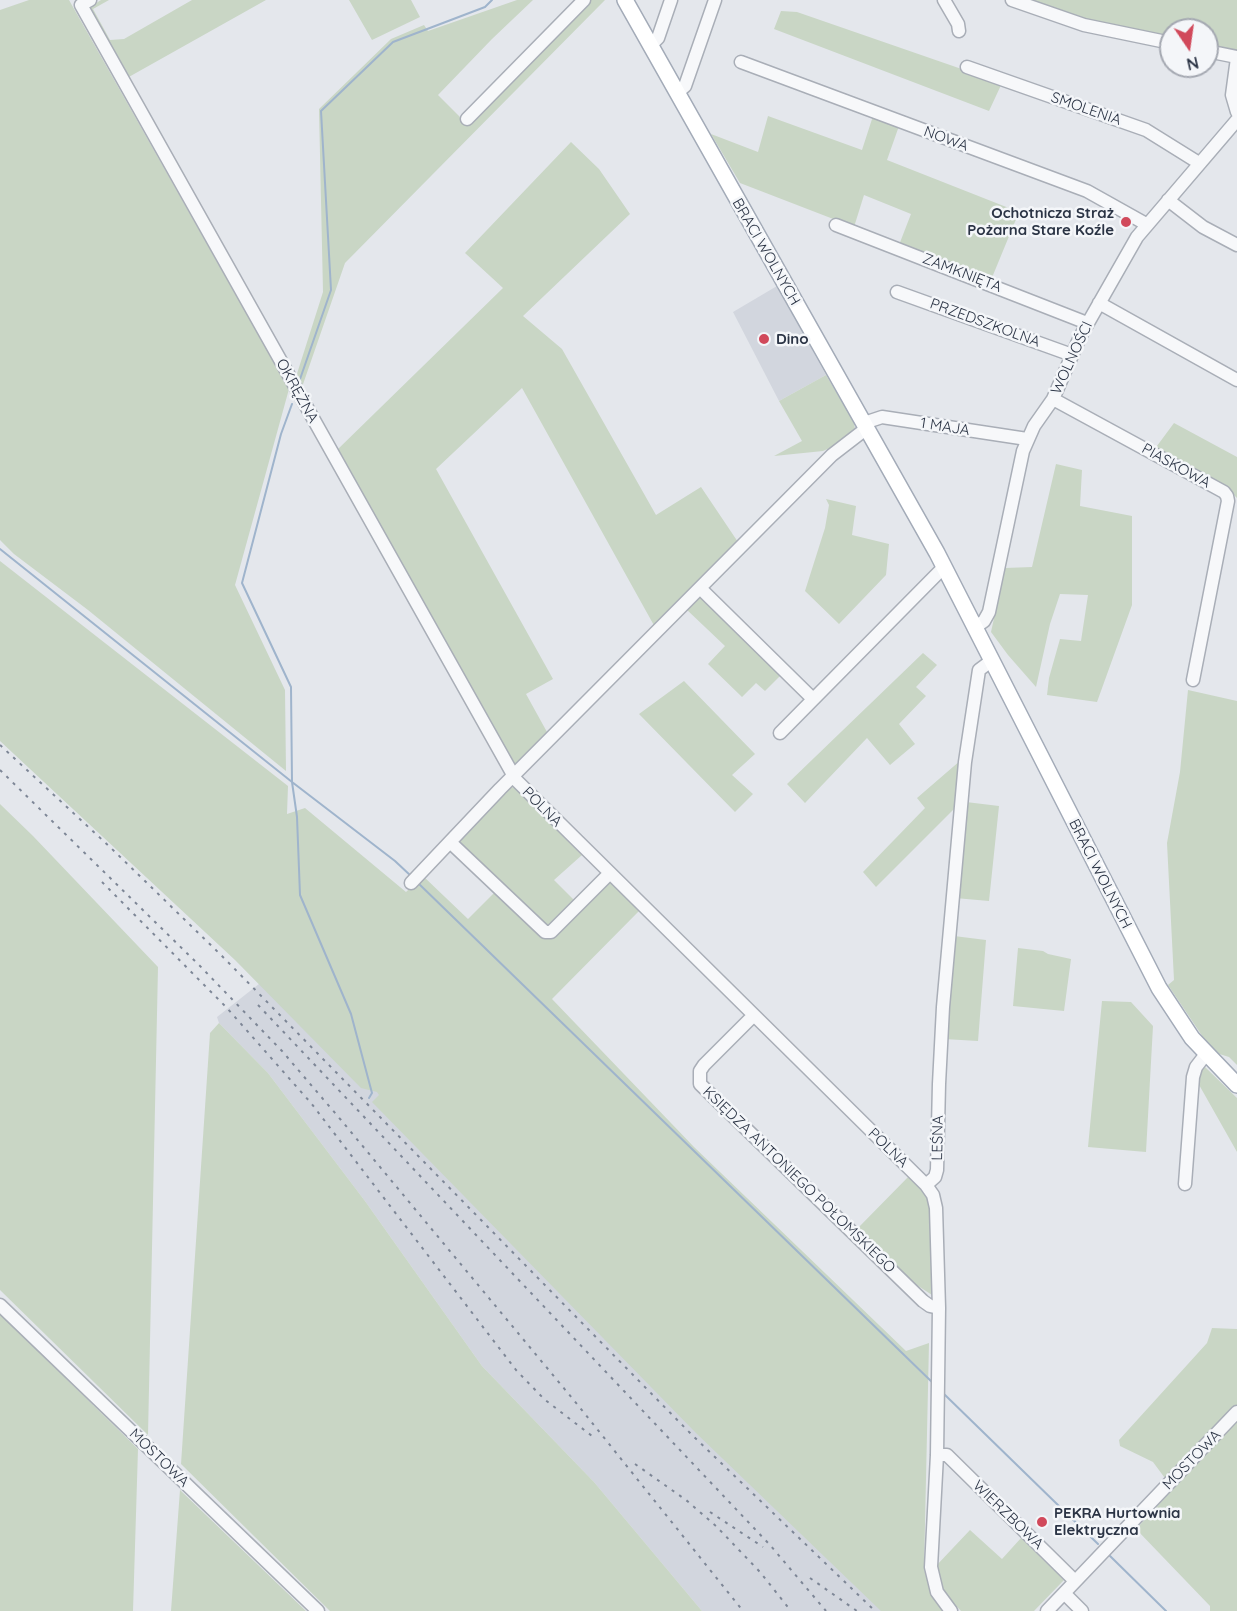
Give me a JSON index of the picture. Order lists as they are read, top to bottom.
{
  "streets": {
    "main road": ["BRACI WOLNYCH"],
    "street": [
      "SMOLENIA",
      "NOWA",
      "ZAMKNIĘTA",
      "PRZEDSZKOLNA",
      "WOLNOŚCI",
      "OKRĘŻNA",
      "1 MAJA",
      "PIASKOWA",
      "POLNA",
      "LEŚNA",
      "KSIĘDZA ANTONIEGO POŁOMSKIEGO",
      "MOSTOWA",
      "WIERZBOWA"
    ]
  },
  "crossings": [
    ["SMOLENIA", "WOLNOŚCI"],
    ["NOWA", "WOLNOŚCI"],
    ["BRACI WOLNYCH", "WOLNOŚCI"],
    ["BRACI WOLNYCH", "1 MAJA"],
    ["BRACI WOLNYCH", "POLNA"],
    ["BRACI WOLNYCH", "LEŚNA"],
    ["ZAMKNIĘTA", "WOLNOŚCI"],
    ["PRZEDSZKOLNA", "WOLNOŚCI"],
    ["WOLNOŚCI", "1 MAJA"],
    ["WOLNOŚCI", "PIASKOWA"],
    ["OKRĘŻNA", "POLNA"],
    ["1 MAJA", "POLNA"],
    ["POLNA", "LEŚNA"],
    ["POLNA", "KSIĘDZA ANTONIEGO POŁOMSKIEGO"],
    ["MOSTOWA", "WIERZBOWA"]
  ],
  "places": ["Ochotnicza Straż Pożarna Stare Koźle", "Dino", "PEKRA Hurtownia Elektryczna"],
  "north": "bottom"
}
